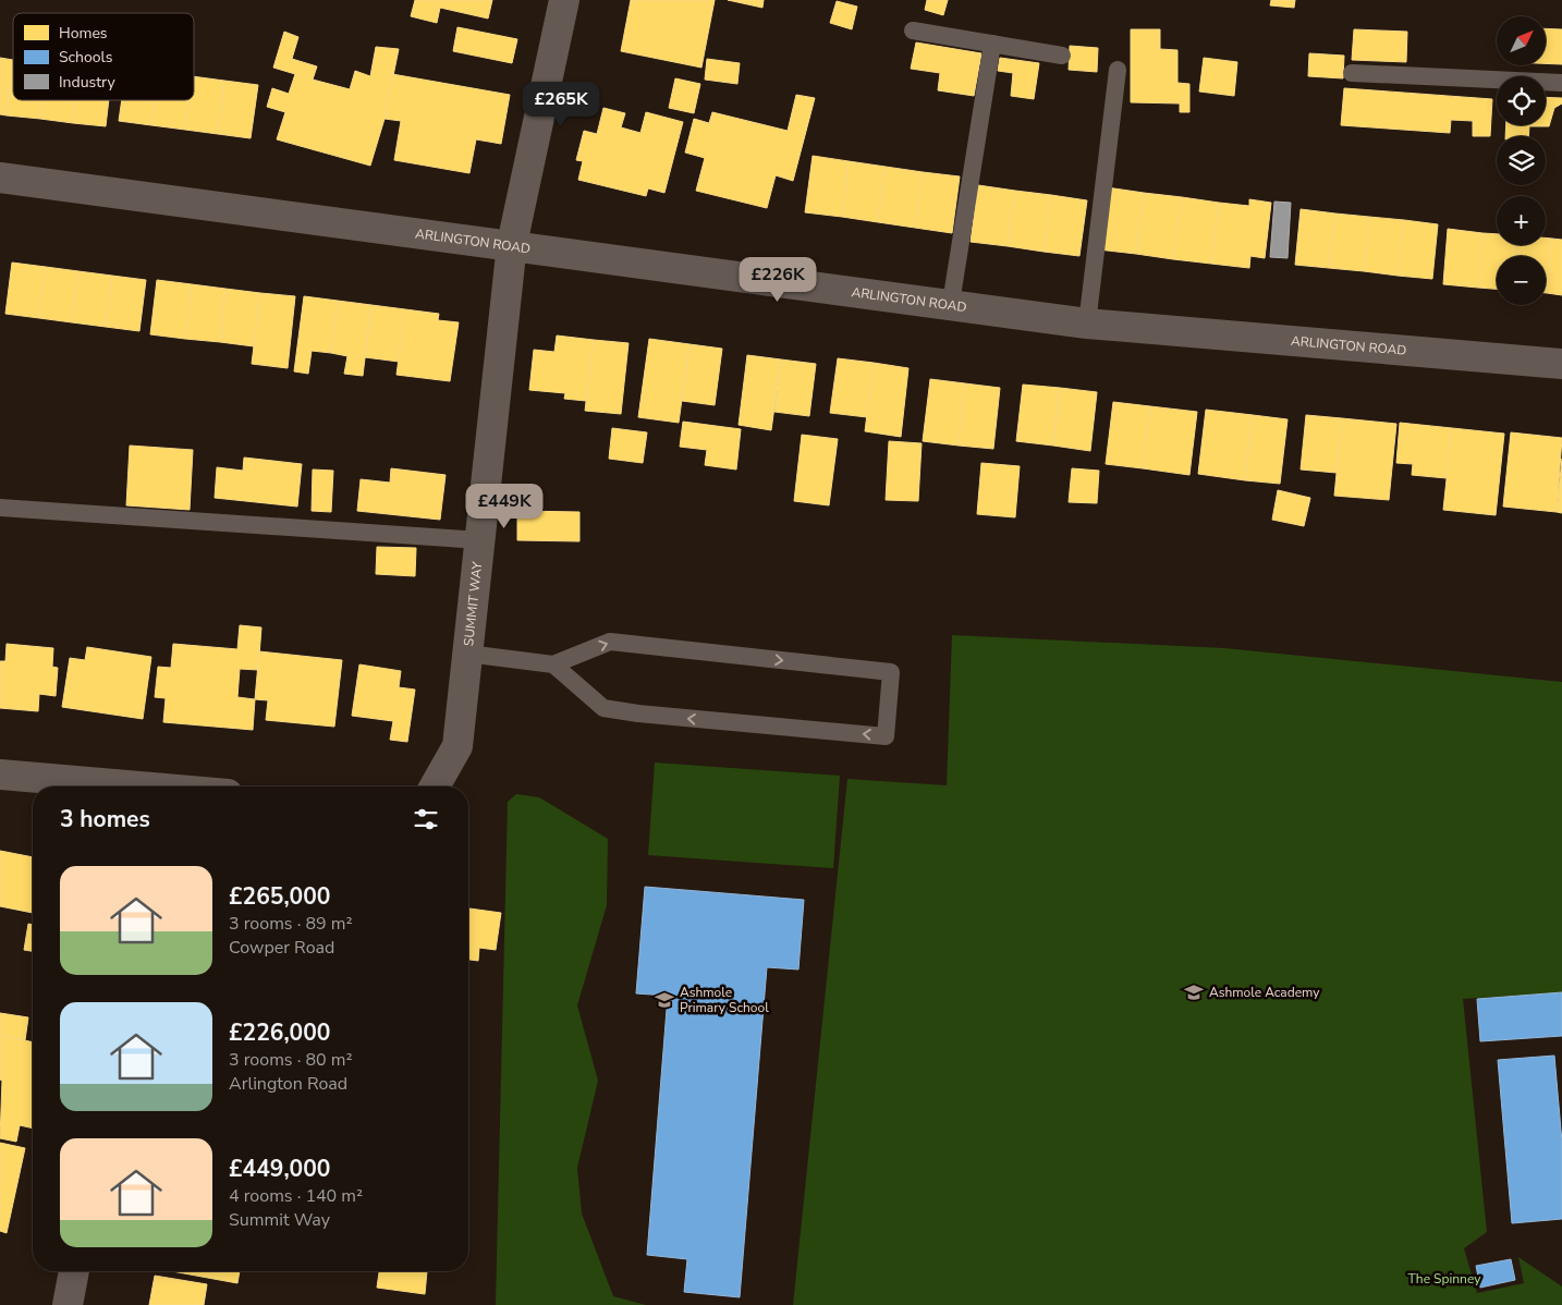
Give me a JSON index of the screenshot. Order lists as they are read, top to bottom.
{
  "streets": {
    "street": ["ARLINGTON ROAD", "SUMMIT WAY"]
  },
  "crossings": [
    ["ARLINGTON ROAD", "SUMMIT WAY"]
  ],
  "parks": ["The Spinney"],
  "places": {
    "school or university": ["Ashmole Academy", "Ashmole Primary School"]
  },
  "legend": ["Homes", "Schools", "Industry"],
  "north": "top right",
  "page": {
    "map_buttons": ["+", "−"],
    "price": ["£265K", "£226K", "£449K"],
    "heading": "3 homes",
    "list": [
      {
        "name": "£265,000",
        "note": "3 rooms · 89 m² · Cowper Road"
      },
      {
        "name": "£226,000",
        "note": "3 rooms · 80 m² · Arlington Road"
      },
      {
        "name": "£449,000",
        "note": "4 rooms · 140 m² · Summit Way"
      }
    ]
  }
}
